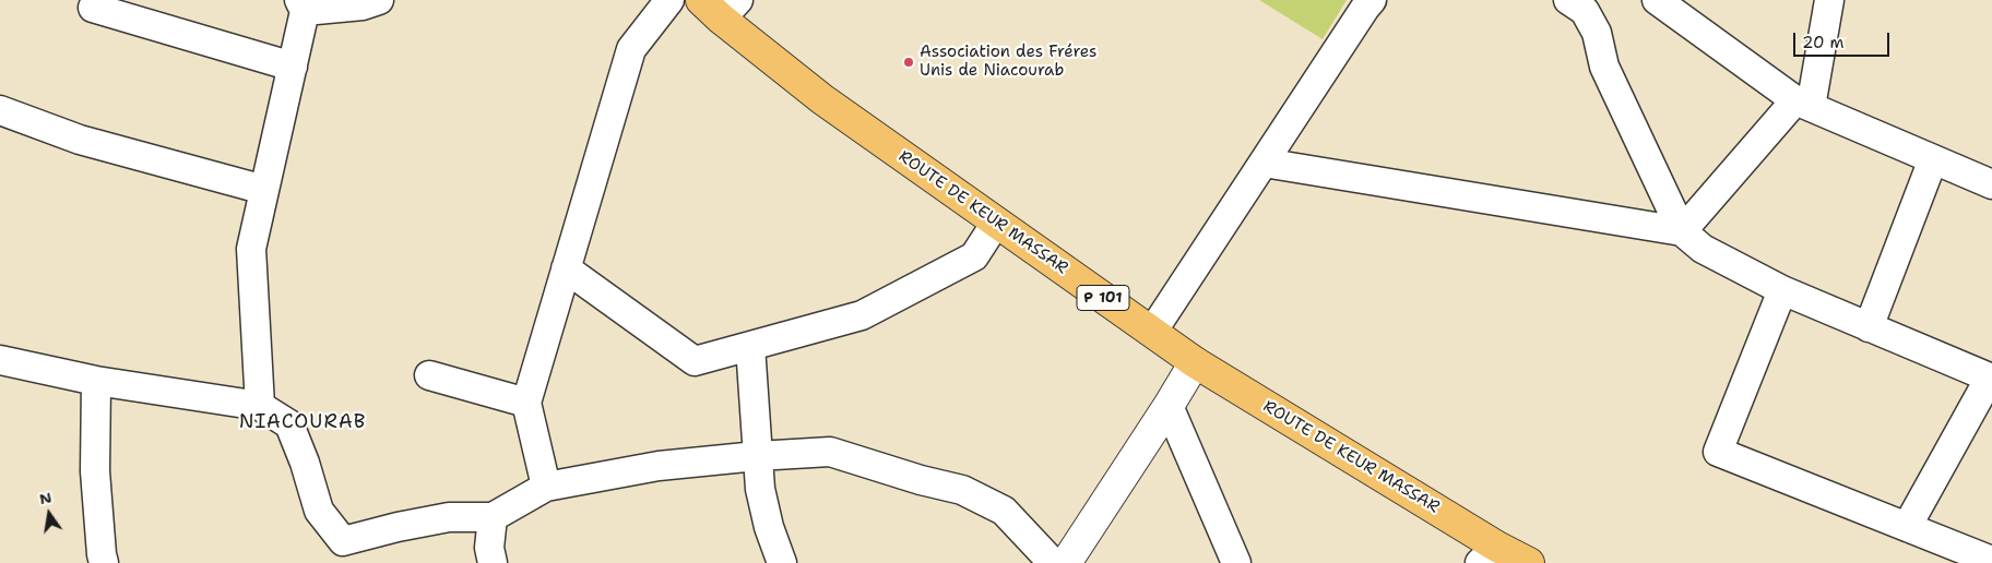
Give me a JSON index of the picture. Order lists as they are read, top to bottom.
{
  "streets": {
    "main road": ["ROUTE DE KEUR MASSAR", "P 101"]
  },
  "districts": ["NIACOURAB"],
  "places": ["Association des Fréres Unis de Niacourab"],
  "scale_bar": "20 m",
  "north": "top"
}
